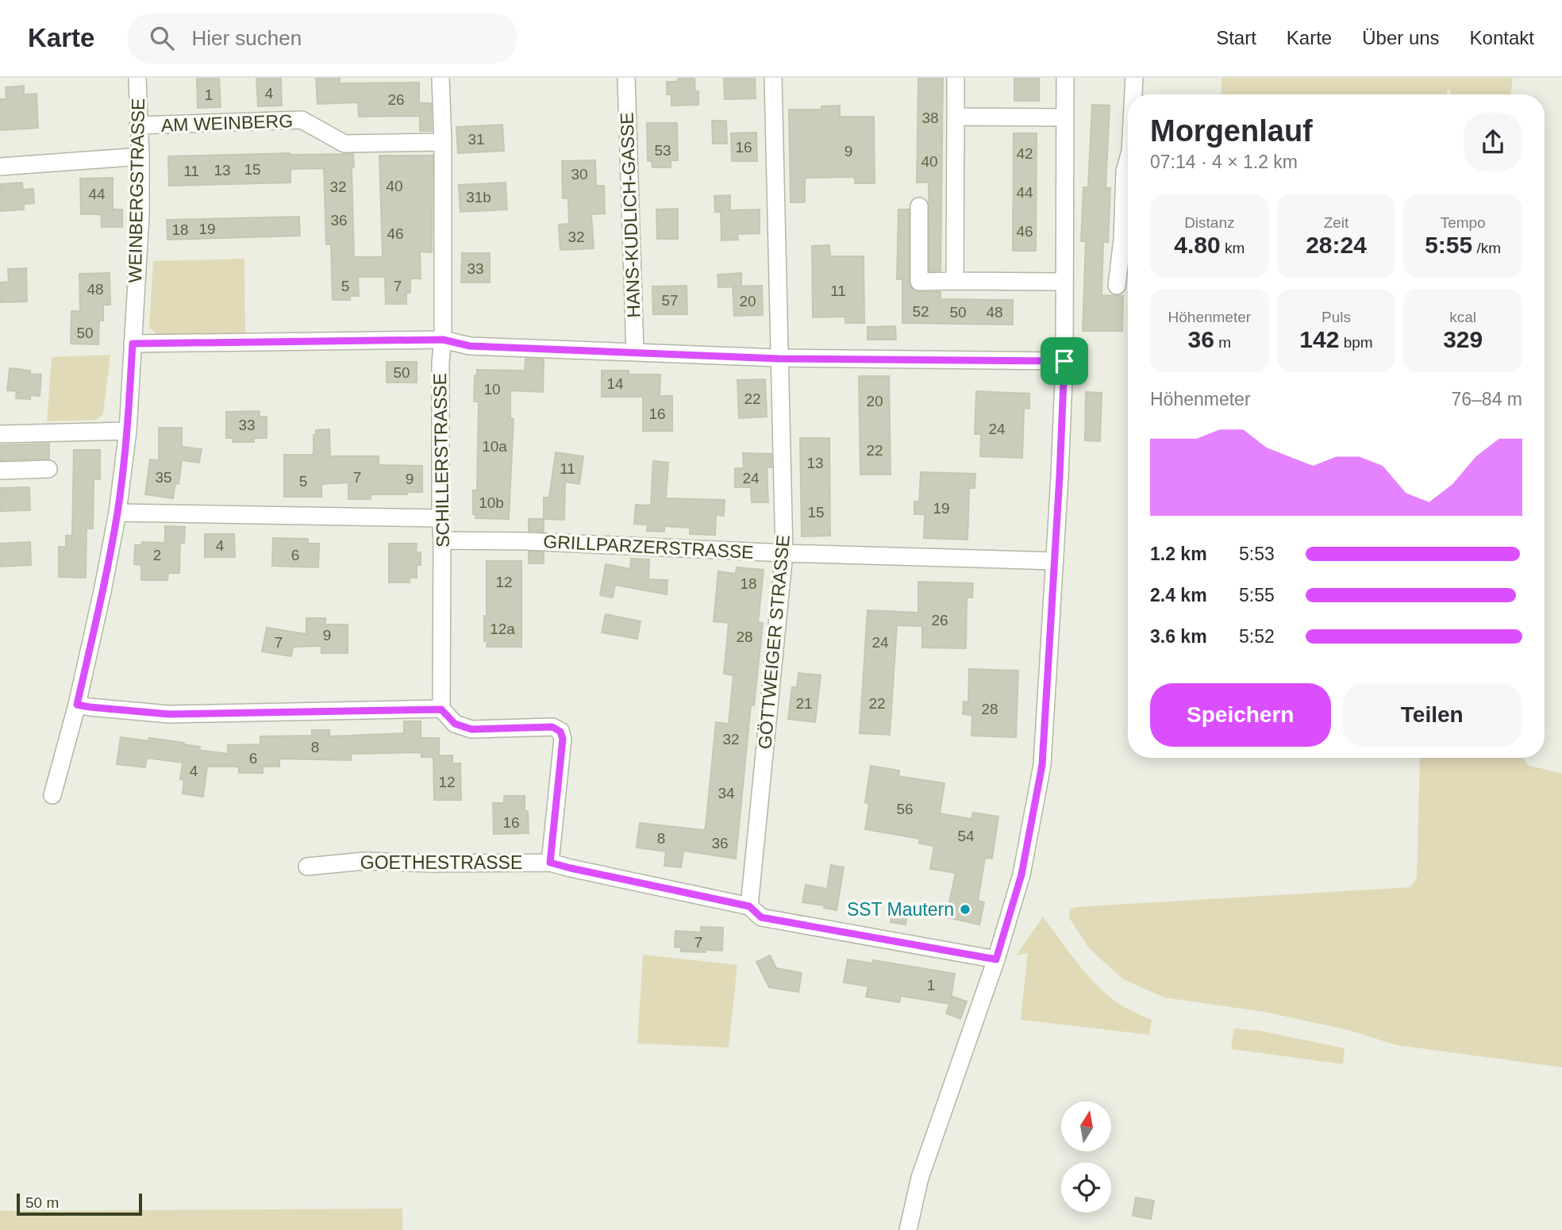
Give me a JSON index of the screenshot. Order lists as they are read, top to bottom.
{
  "streets": {
    "street": [
      "AM WEINBERG",
      "WEINBERGSTRASSE",
      "HANS-KUDLICH-GASSE",
      "SCHILLERSTRASSE",
      "GRILLPARZERSTRASSE",
      "GÖTTWEIGER STRASSE",
      "GOETHESTRASSE"
    ]
  },
  "crossings": [
    ["AM WEINBERG", "WEINBERGSTRASSE"],
    ["AM WEINBERG", "SCHILLERSTRASSE"],
    ["SCHILLERSTRASSE", "GRILLPARZERSTRASSE"],
    ["GRILLPARZERSTRASSE", "GÖTTWEIGER STRASSE"],
    ["GÖTTWEIGER STRASSE", "GOETHESTRASSE"]
  ],
  "places": ["SST Mautern"],
  "house_numbers": [
    "4",
    "1",
    "26",
    "38",
    "31",
    "16",
    "53",
    "9",
    "42",
    "40",
    "15",
    "13",
    "11",
    "30",
    "40",
    "32",
    "44",
    "44",
    "31b",
    "36",
    "19",
    "18",
    "46",
    "46",
    "32",
    "33",
    "5",
    "7",
    "48",
    "11",
    "57",
    "20",
    "52",
    "50",
    "48",
    "50",
    "50",
    "14",
    "10",
    "22",
    "20",
    "16",
    "33",
    "24",
    "10a",
    "22",
    "13",
    "11",
    "35",
    "7",
    "24",
    "9",
    "5",
    "10b",
    "19",
    "15",
    "4",
    "2",
    "6",
    "12",
    "18",
    "26",
    "12a",
    "9",
    "28",
    "7",
    "24",
    "21",
    "22",
    "28",
    "32",
    "8",
    "6",
    "4",
    "12",
    "34",
    "56",
    "16",
    "54",
    "8",
    "36",
    "7",
    "1"
  ],
  "scale_bar": "50 m",
  "north": "top",
  "page": {
    "header": "Karte",
    "search": "Hier suchen",
    "nav": [
      "Start",
      "Karte",
      "Über uns",
      "Kontakt"
    ],
    "heading": ["Morgenlauf", "07:14 · 4 × 1.2 km"],
    "stats": [
      ["Distanz", "4.80 km"],
      ["Zeit", "28:24"],
      ["Tempo", "5:55 /km"],
      ["Höhenmeter", "36 m"],
      ["Puls", "142 bpm"],
      ["kcal", "329"]
    ],
    "chart": ["Höhenmeter", "76–84 m"],
    "list": [
      {
        "name": "1.2 km",
        "note": "5:53"
      },
      {
        "name": "2.4 km",
        "note": "5:55"
      },
      {
        "name": "3.6 km",
        "note": "5:52"
      }
    ],
    "buttons": ["Speichern", "Teilen"],
    "scale": "50 m"
  }
}
